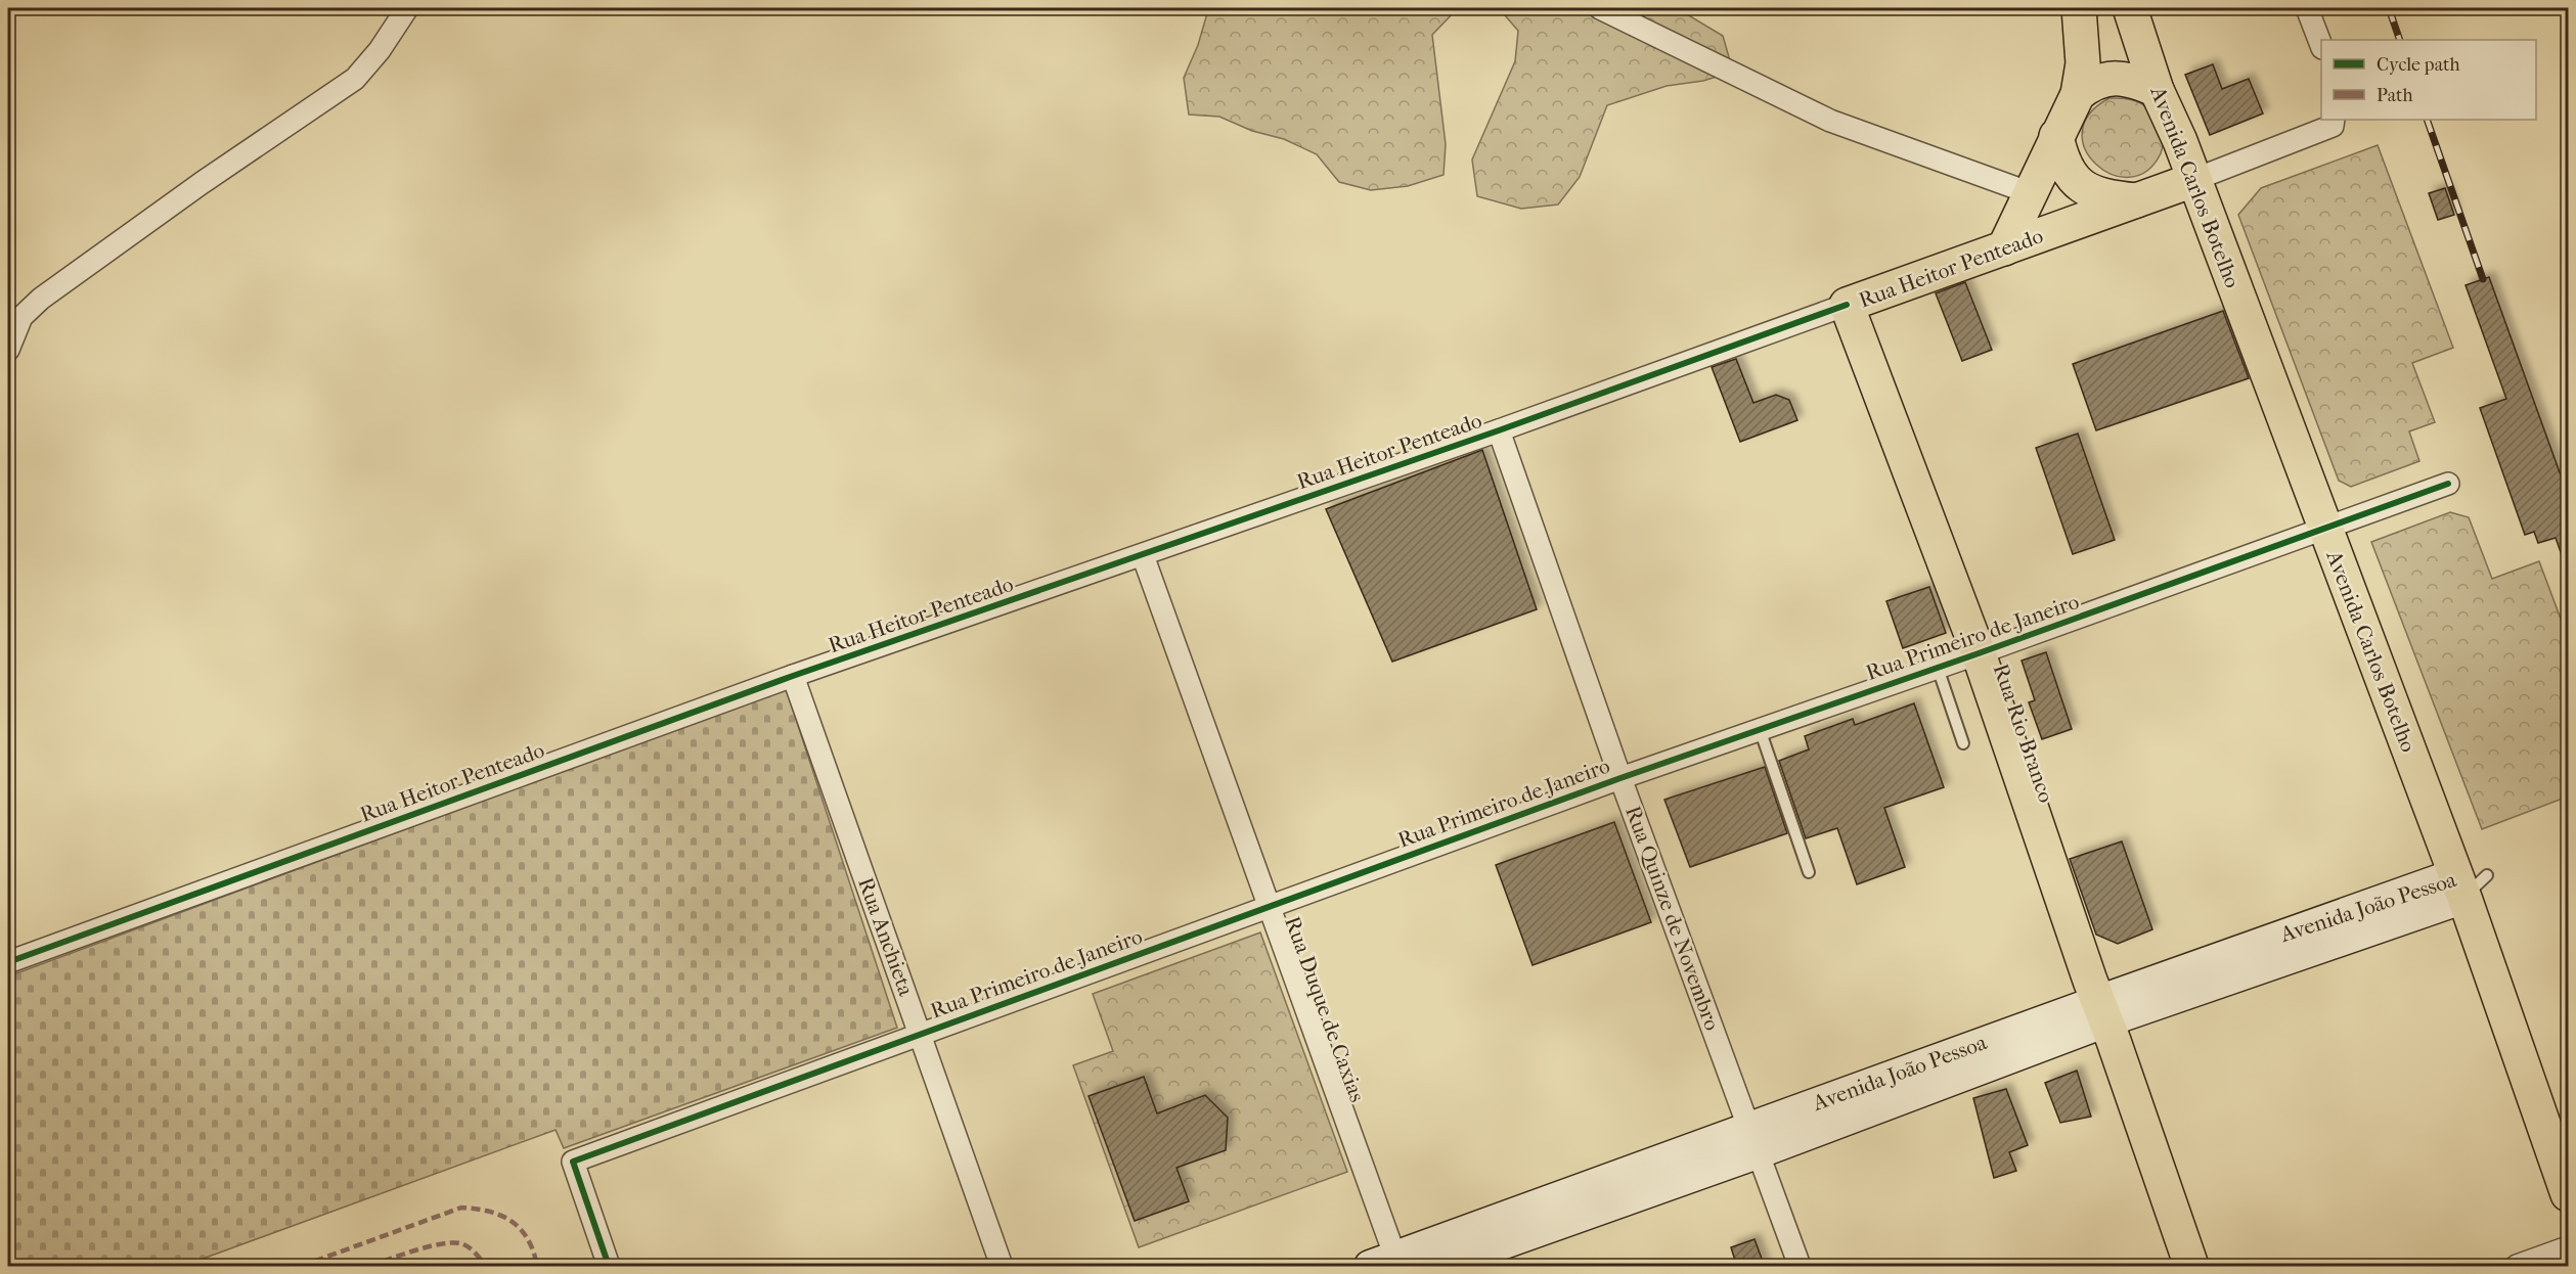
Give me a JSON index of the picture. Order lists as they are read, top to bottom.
{
  "streets": {
    "main road": [
      "Avenida Carlos Botelho",
      "Rua Heitor Penteado",
      "Rua Rio Branco",
      "Avenida João Pessoa"
    ],
    "street": [
      "Rua Primeiro de Janeiro",
      "Rua Quinze de Novembro",
      "Rua Anchieta",
      "Rua Duque de Caxias"
    ]
  },
  "crossings": [
    ["Avenida Carlos Botelho", "Rua Heitor Penteado"],
    ["Avenida Carlos Botelho", "Rua Primeiro de Janeiro"],
    ["Avenida Carlos Botelho", "Avenida João Pessoa"],
    ["Rua Heitor Penteado", "Rua Rio Branco"],
    ["Rua Heitor Penteado", "Rua Quinze de Novembro"],
    ["Rua Heitor Penteado", "Rua Anchieta"],
    ["Rua Heitor Penteado", "Rua Duque de Caxias"],
    ["Rua Primeiro de Janeiro", "Rua Rio Branco"],
    ["Rua Primeiro de Janeiro", "Rua Quinze de Novembro"],
    ["Rua Primeiro de Janeiro", "Rua Anchieta"],
    ["Rua Primeiro de Janeiro", "Rua Duque de Caxias"],
    ["Rua Rio Branco", "Avenida João Pessoa"],
    ["Avenida João Pessoa", "Rua Quinze de Novembro"],
    ["Avenida João Pessoa", "Rua Duque de Caxias"]
  ],
  "legend": ["Cycle path", "Path"]
}
